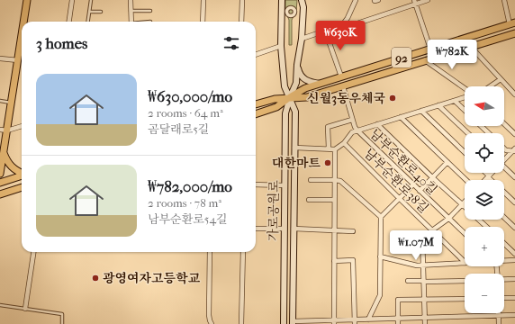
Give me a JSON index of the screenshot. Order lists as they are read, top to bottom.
{
  "streets": {
    "main road": ["92", "가로공원로"],
    "street": ["남부순환로40길", "남부순환로38길"]
  },
  "crossings": [
    ["92", "남부순환로40길"],
    ["92", "가로공원로"]
  ],
  "places": ["신월3동우체국", "대한마트", "광영여자고등학교"],
  "north": "left",
  "page": {
    "price": ["₩630K", "₩782K", "₩1.07M"],
    "heading": "3 homes",
    "list": [
      {
        "name": "₩630,000/mo",
        "note": "2 rooms · 64 m² · 곰달래로5길"
      },
      {
        "name": "₩782,000/mo",
        "note": "2 rooms · 78 m² · 남부순환로54길"
      }
    ],
    "map_buttons": ["+", "−"]
  }
}
